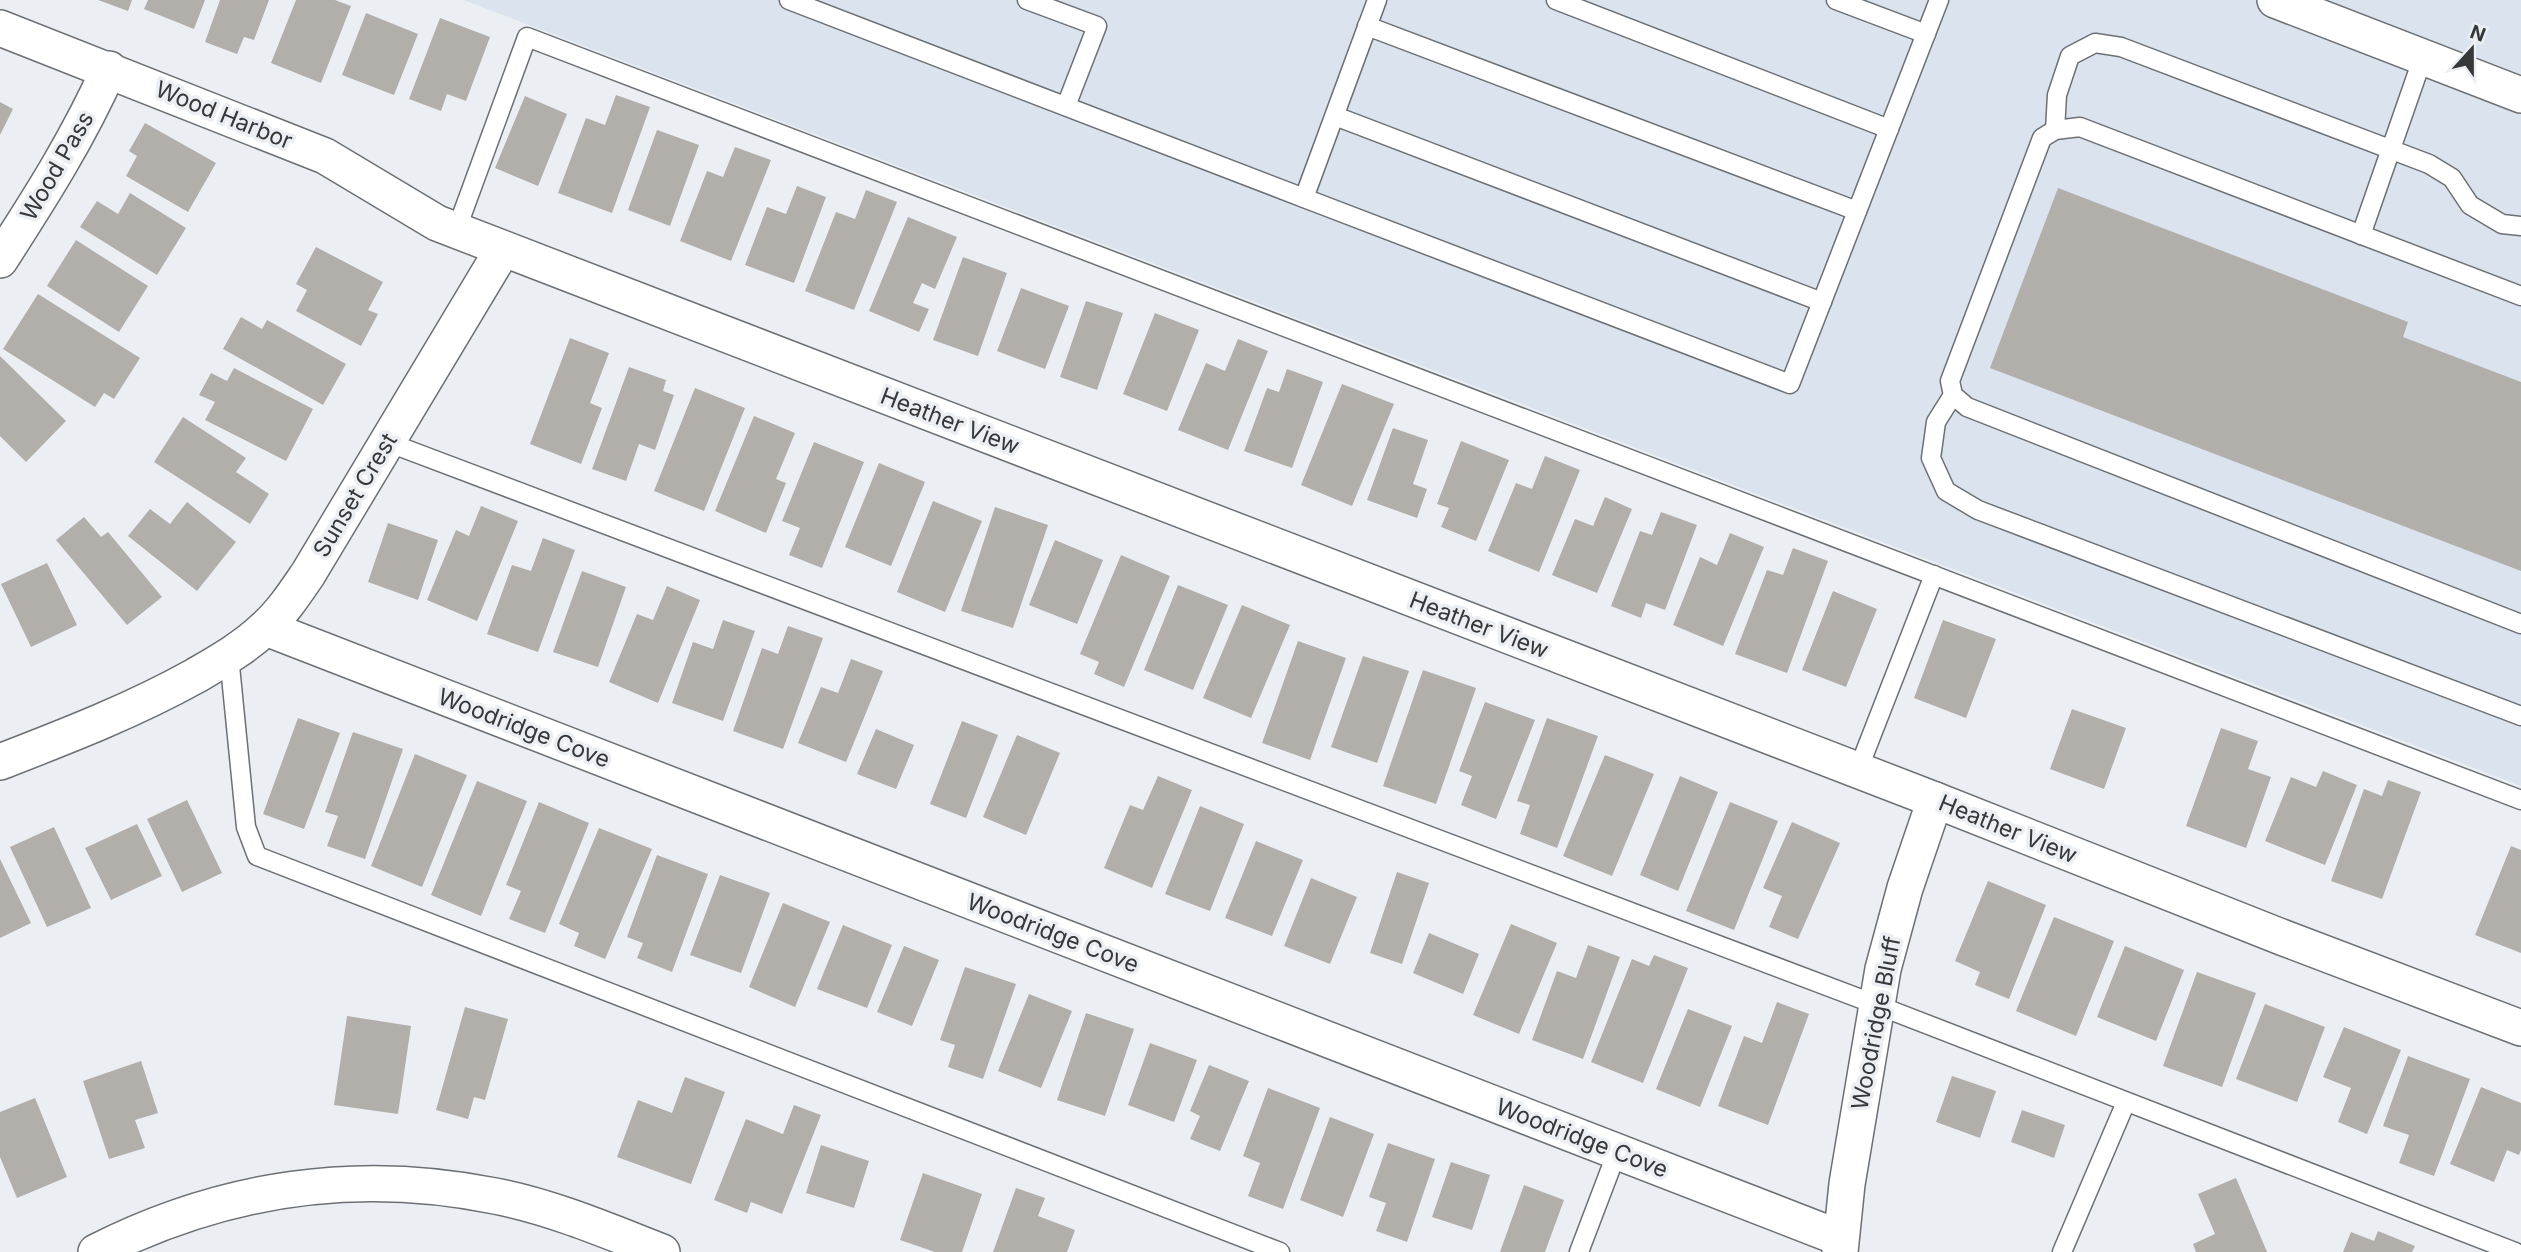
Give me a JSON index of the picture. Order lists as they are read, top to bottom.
{
  "streets": {
    "street": [
      "Wood Harbor",
      "Wood Pass",
      "Heather View",
      "Sunset Crest",
      "Woodridge Cove",
      "Woodridge Bluff"
    ]
  },
  "crossings": [
    ["Wood Harbor", "Wood Pass"],
    ["Wood Harbor", "Heather View"],
    ["Heather View", "Sunset Crest"],
    ["Heather View", "Woodridge Bluff"],
    ["Sunset Crest", "Woodridge Cove"],
    ["Woodridge Cove", "Woodridge Bluff"]
  ],
  "north": "top"
}
